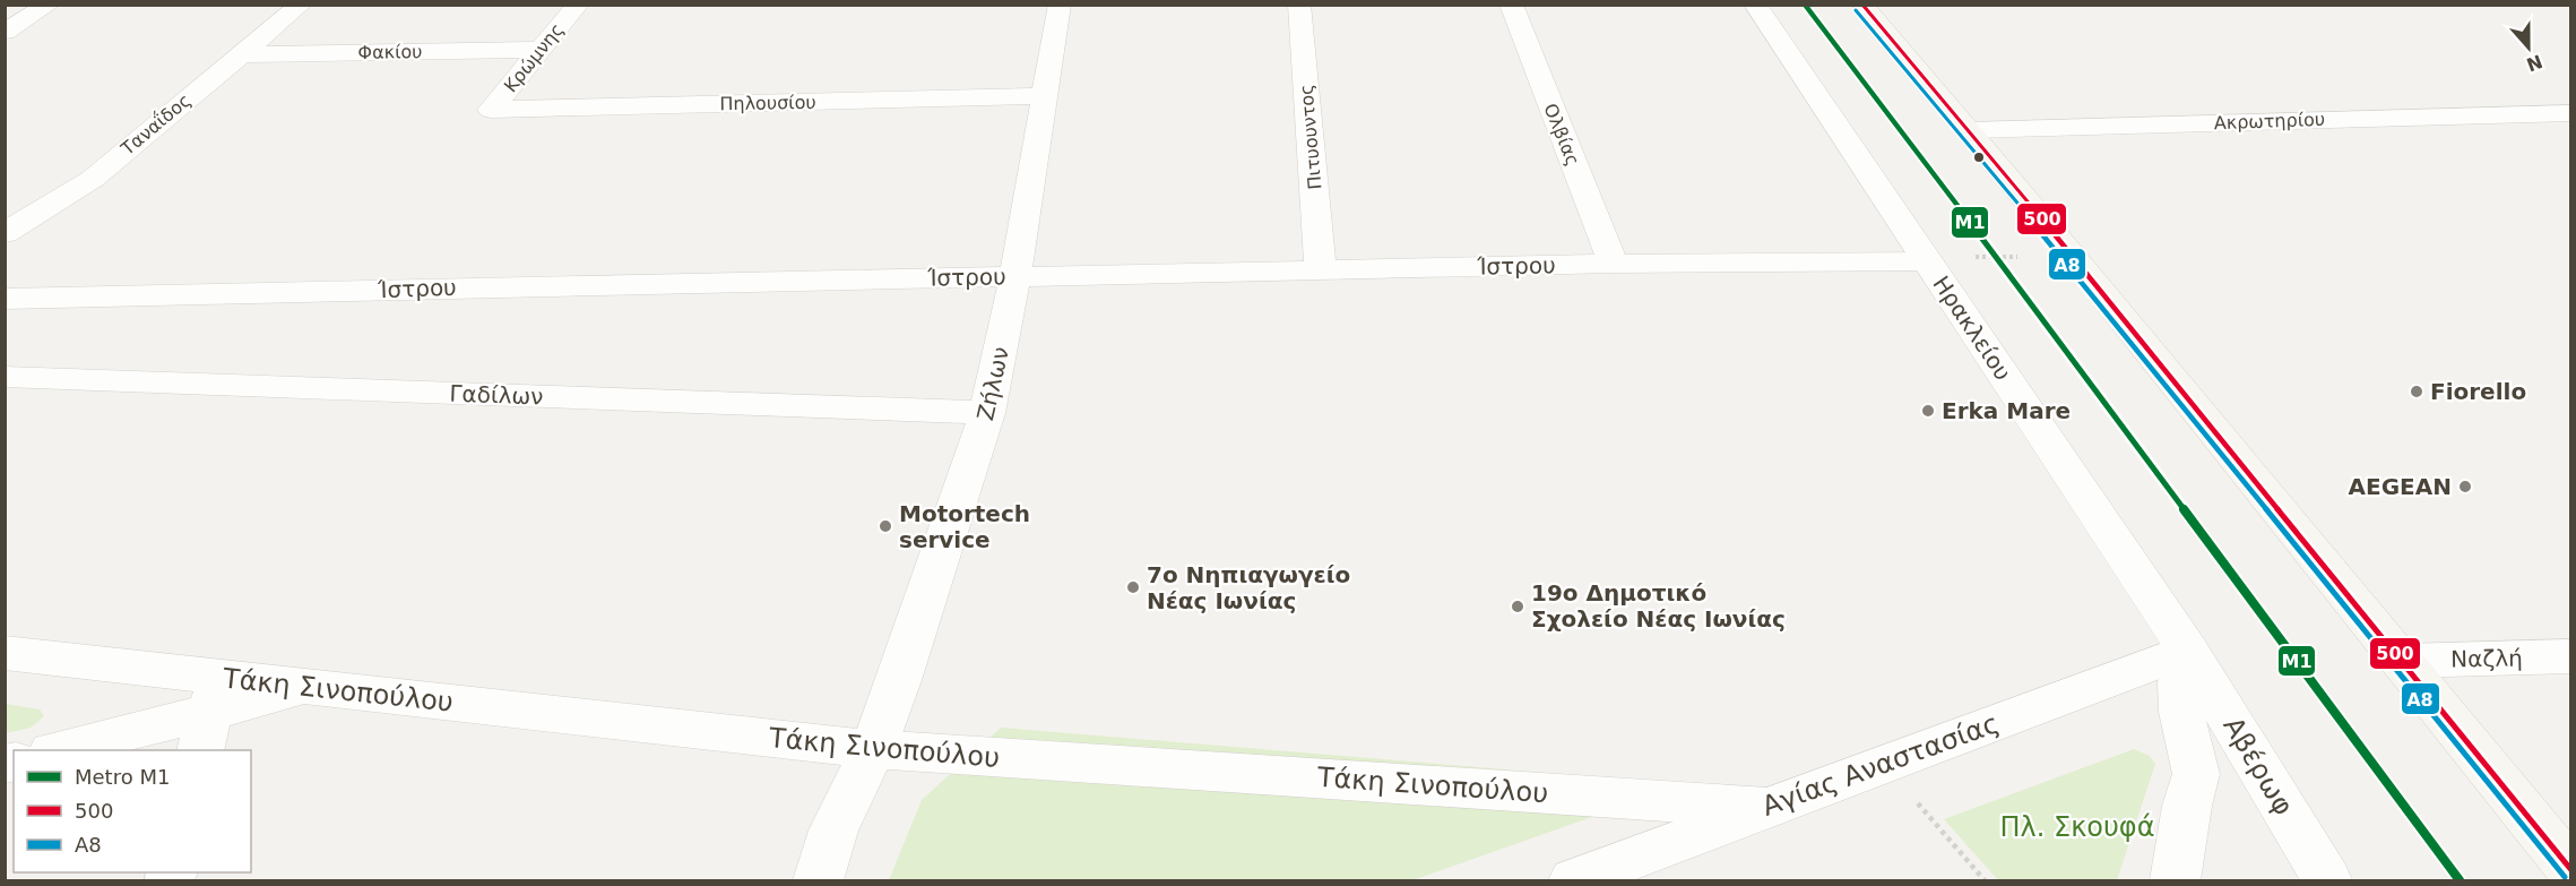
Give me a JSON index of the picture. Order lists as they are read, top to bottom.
{
  "streets": {
    "street": [
      "Φακίου",
      "Κρώμνης",
      "Πηλουσίου",
      "Ακρωτηρίου",
      "Ταναΐδος",
      "Ολβίας",
      "Πιτυουντος",
      "Ίστρου",
      "Ηρακλείου",
      "Ζήλων",
      "Γαδίλων",
      "Ναζλή",
      "Τάκη Σινοπούλου",
      "Αγίας Αναστασίας",
      "Αβέρωφ"
    ]
  },
  "crossings": [
    ["Φακίου", "Κρώμνης"],
    ["Φακίου", "Ταναΐδος"],
    ["Κρώμνης", "Πηλουσίου"],
    ["Πηλουσίου", "Ζήλων"],
    ["Ολβίας", "Ίστρου"],
    ["Πιτυουντος", "Ίστρου"],
    ["Ίστρου", "Ηρακλείου"],
    ["Ίστρου", "Ζήλων"],
    ["Ηρακλείου", "Αγίας Αναστασίας"],
    ["Ηρακλείου", "Αβέρωφ"],
    ["Ζήλων", "Γαδίλων"],
    ["Ζήλων", "Τάκη Σινοπούλου"],
    ["Τάκη Σινοπούλου", "Αγίας Αναστασίας"],
    ["Αγίας Αναστασίας", "Αβέρωφ"]
  ],
  "parks": ["Πλ. Σκουφά"],
  "places": [
    "Fiorello",
    "Erka Mare",
    "AEGEAN",
    "Motortech service",
    "7ο Νηπιαγωγείο Νέας Ιωνίας",
    "19ο Δημοτικό Σχολείο Νέας Ιωνίας"
  ],
  "lines": ["metro line Μ1", "transit line 500", "transit line A8"],
  "legend": ["Metro Μ1", "500", "A8"],
  "north": "bottom"
}
